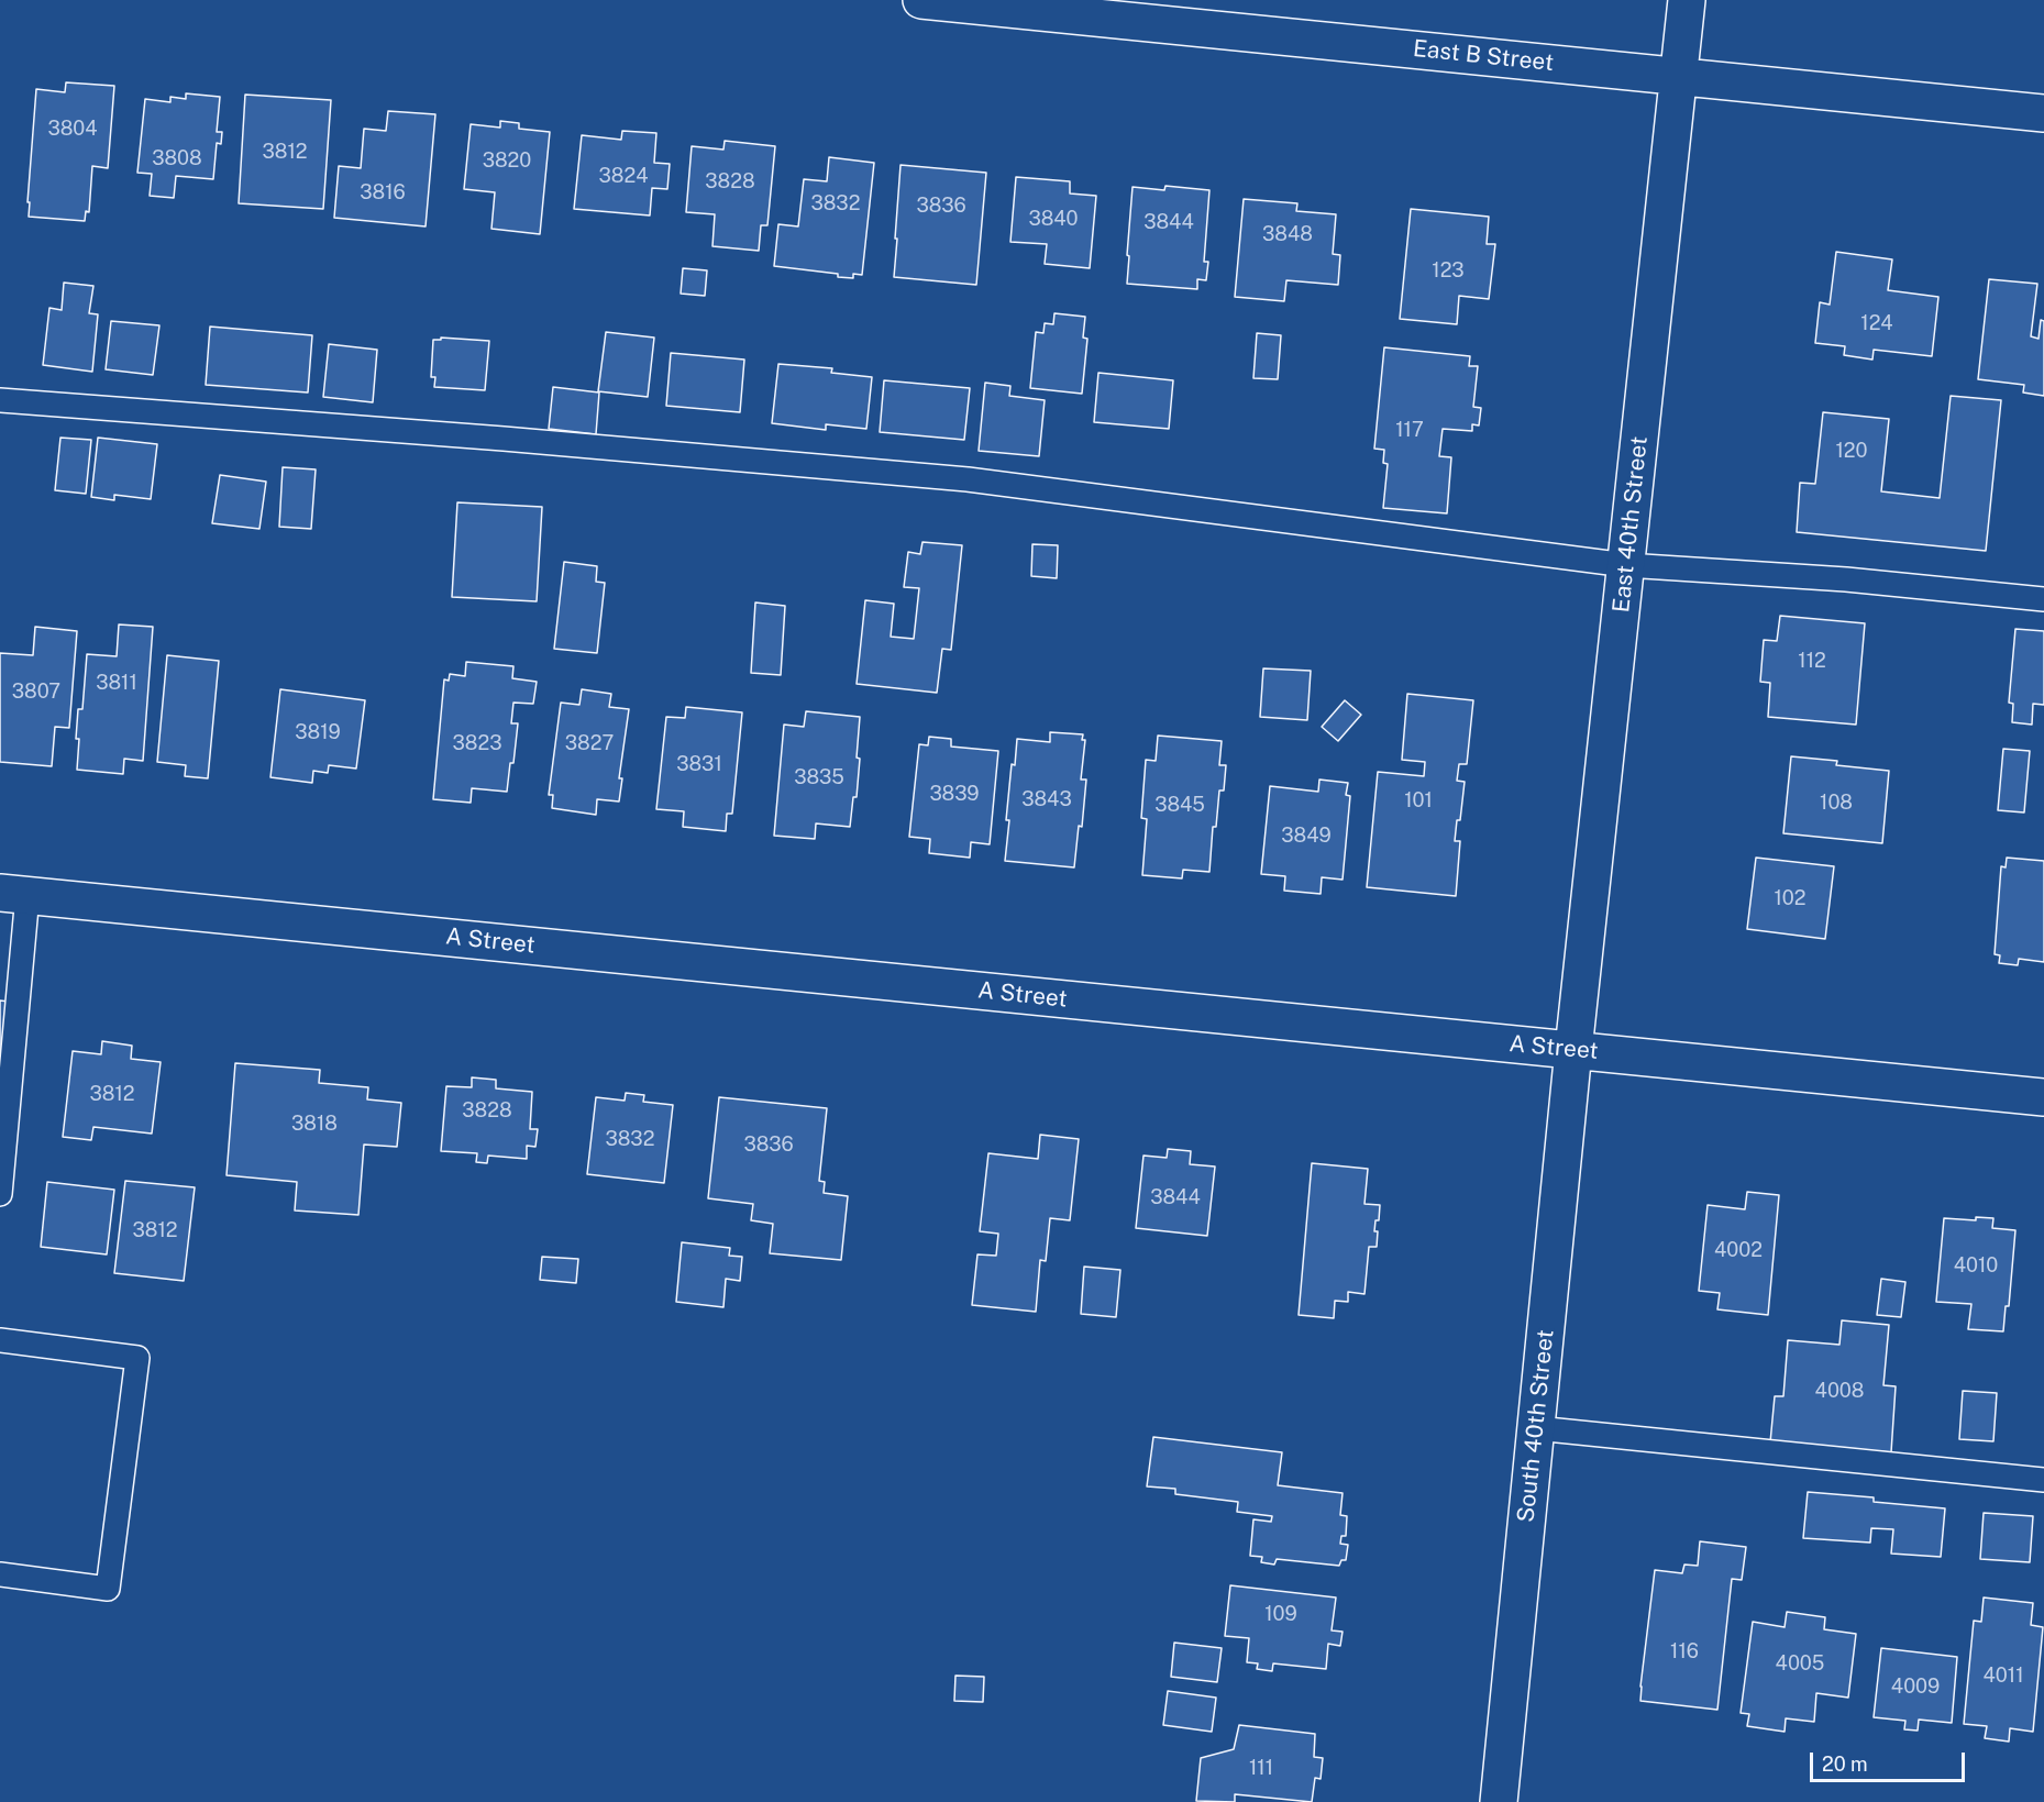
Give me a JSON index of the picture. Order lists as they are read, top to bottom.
{
  "streets": {
    "street": [
      "East B Street",
      "East 40th Street",
      "A Street",
      "South 40th Street"
    ]
  },
  "crossings": [
    ["East B Street", "East 40th Street"],
    ["East 40th Street", "A Street"],
    ["East 40th Street", "South 40th Street"],
    ["A Street", "South 40th Street"]
  ],
  "house_numbers": [
    "3804",
    "3812",
    "3808",
    "3820",
    "3824",
    "3828",
    "3816",
    "3832",
    "3836",
    "3840",
    "3844",
    "3848",
    "123",
    "124",
    "117",
    "120",
    "112",
    "3811",
    "3807",
    "3819",
    "3823",
    "3827",
    "3831",
    "3835",
    "3839",
    "3843",
    "101",
    "108",
    "3845",
    "3849",
    "102",
    "3812",
    "3828",
    "3818",
    "3832",
    "3836",
    "3844",
    "3812",
    "4002",
    "4010",
    "4008",
    "109",
    "116",
    "4005",
    "4011",
    "4009",
    "111"
  ],
  "scale_bar": "20 m"
}
